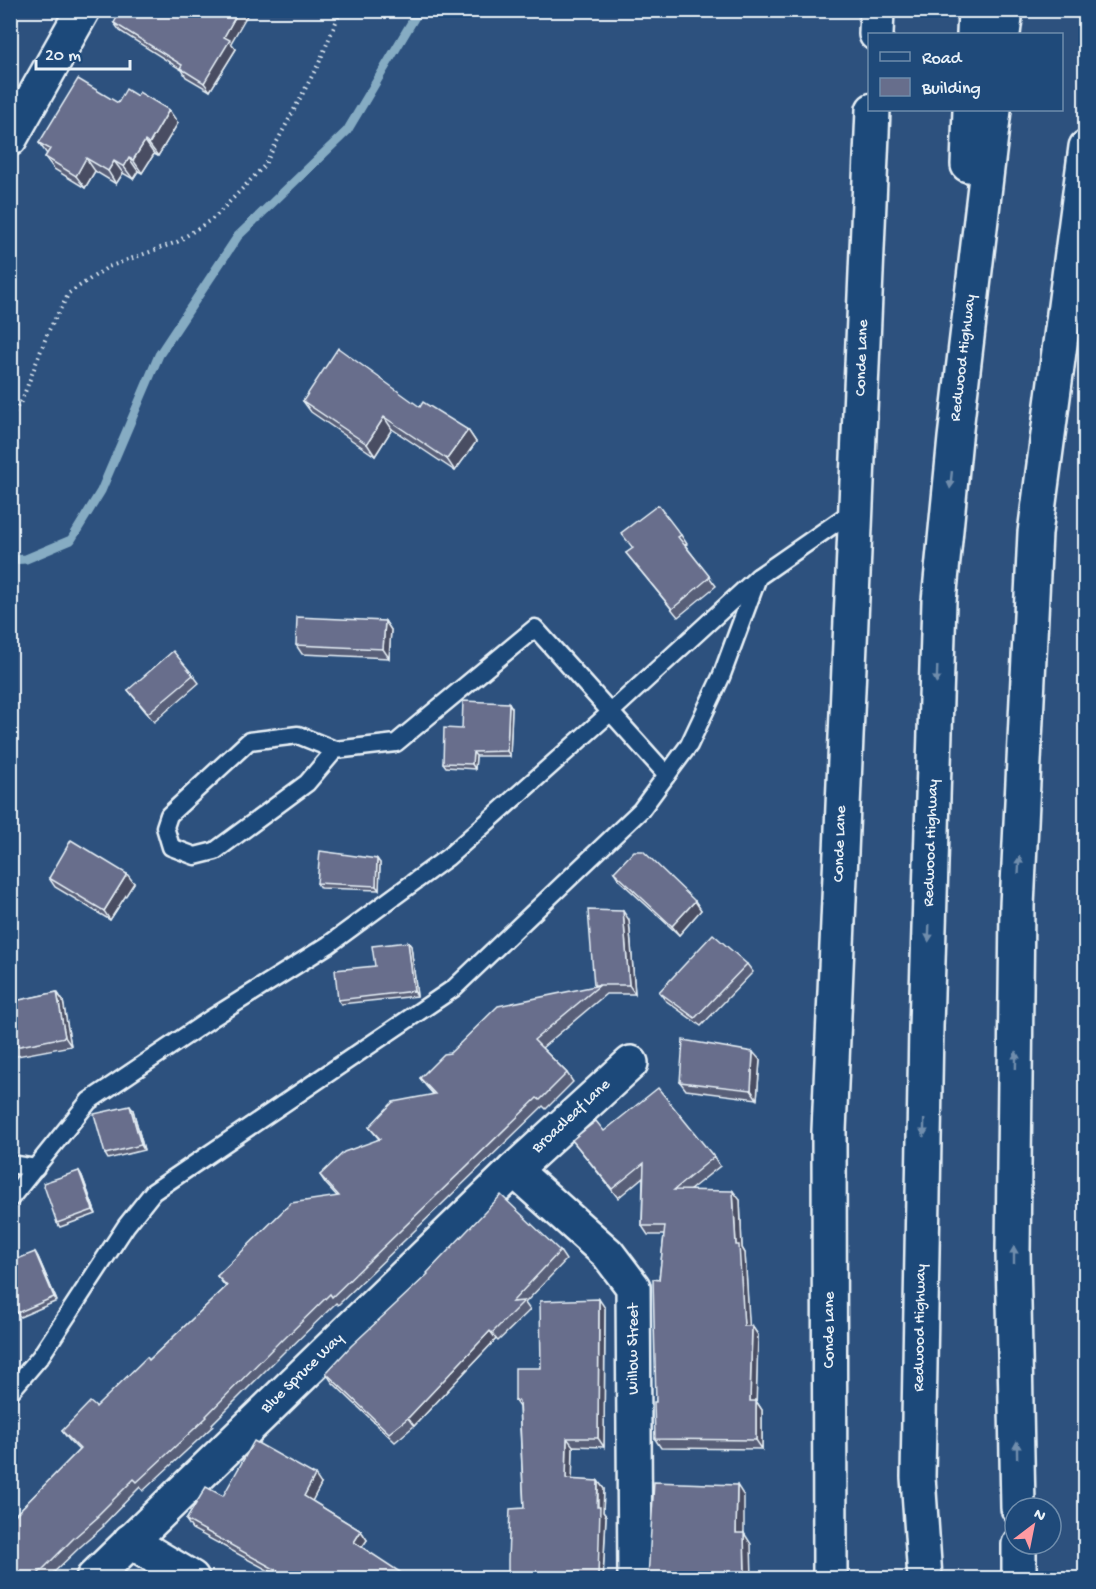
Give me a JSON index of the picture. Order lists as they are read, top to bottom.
{
  "streets": {
    "main road": [
      "Conde Lane",
      "Redwood Highway",
      "Broadleaf Lane",
      "Willow Street",
      "Blue Spruce Way"
    ]
  },
  "crossings": [
    ["Broadleaf Lane", "Willow Street"],
    ["Broadleaf Lane", "Blue Spruce Way"],
    ["Willow Street", "Blue Spruce Way"]
  ],
  "legend": ["Road", "Building"],
  "scale_bar": "20 m",
  "north": "top right"
}
